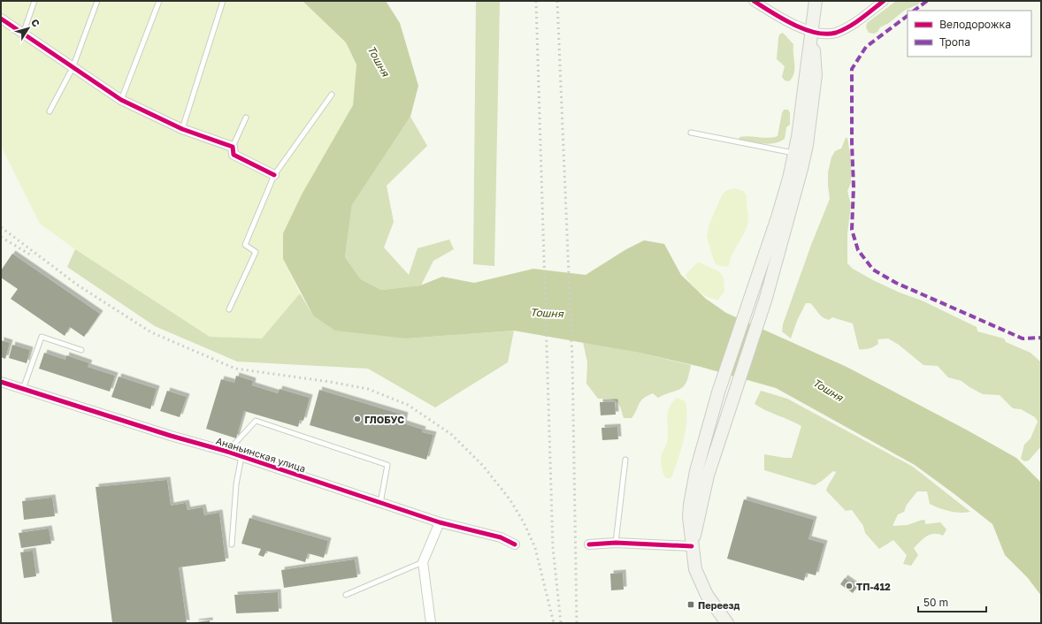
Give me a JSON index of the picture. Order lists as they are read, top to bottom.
{
  "streets": {
    "street": ["Ананьинская улица"]
  },
  "water": ["Тошня"],
  "places": {
    "other": ["ГЛОБУС", "ТП-412"],
    "transit": ["Переезд"]
  },
  "legend": ["Велодорожка", "Тропа"],
  "scale_bar": "50 m",
  "north": "top right"
}
